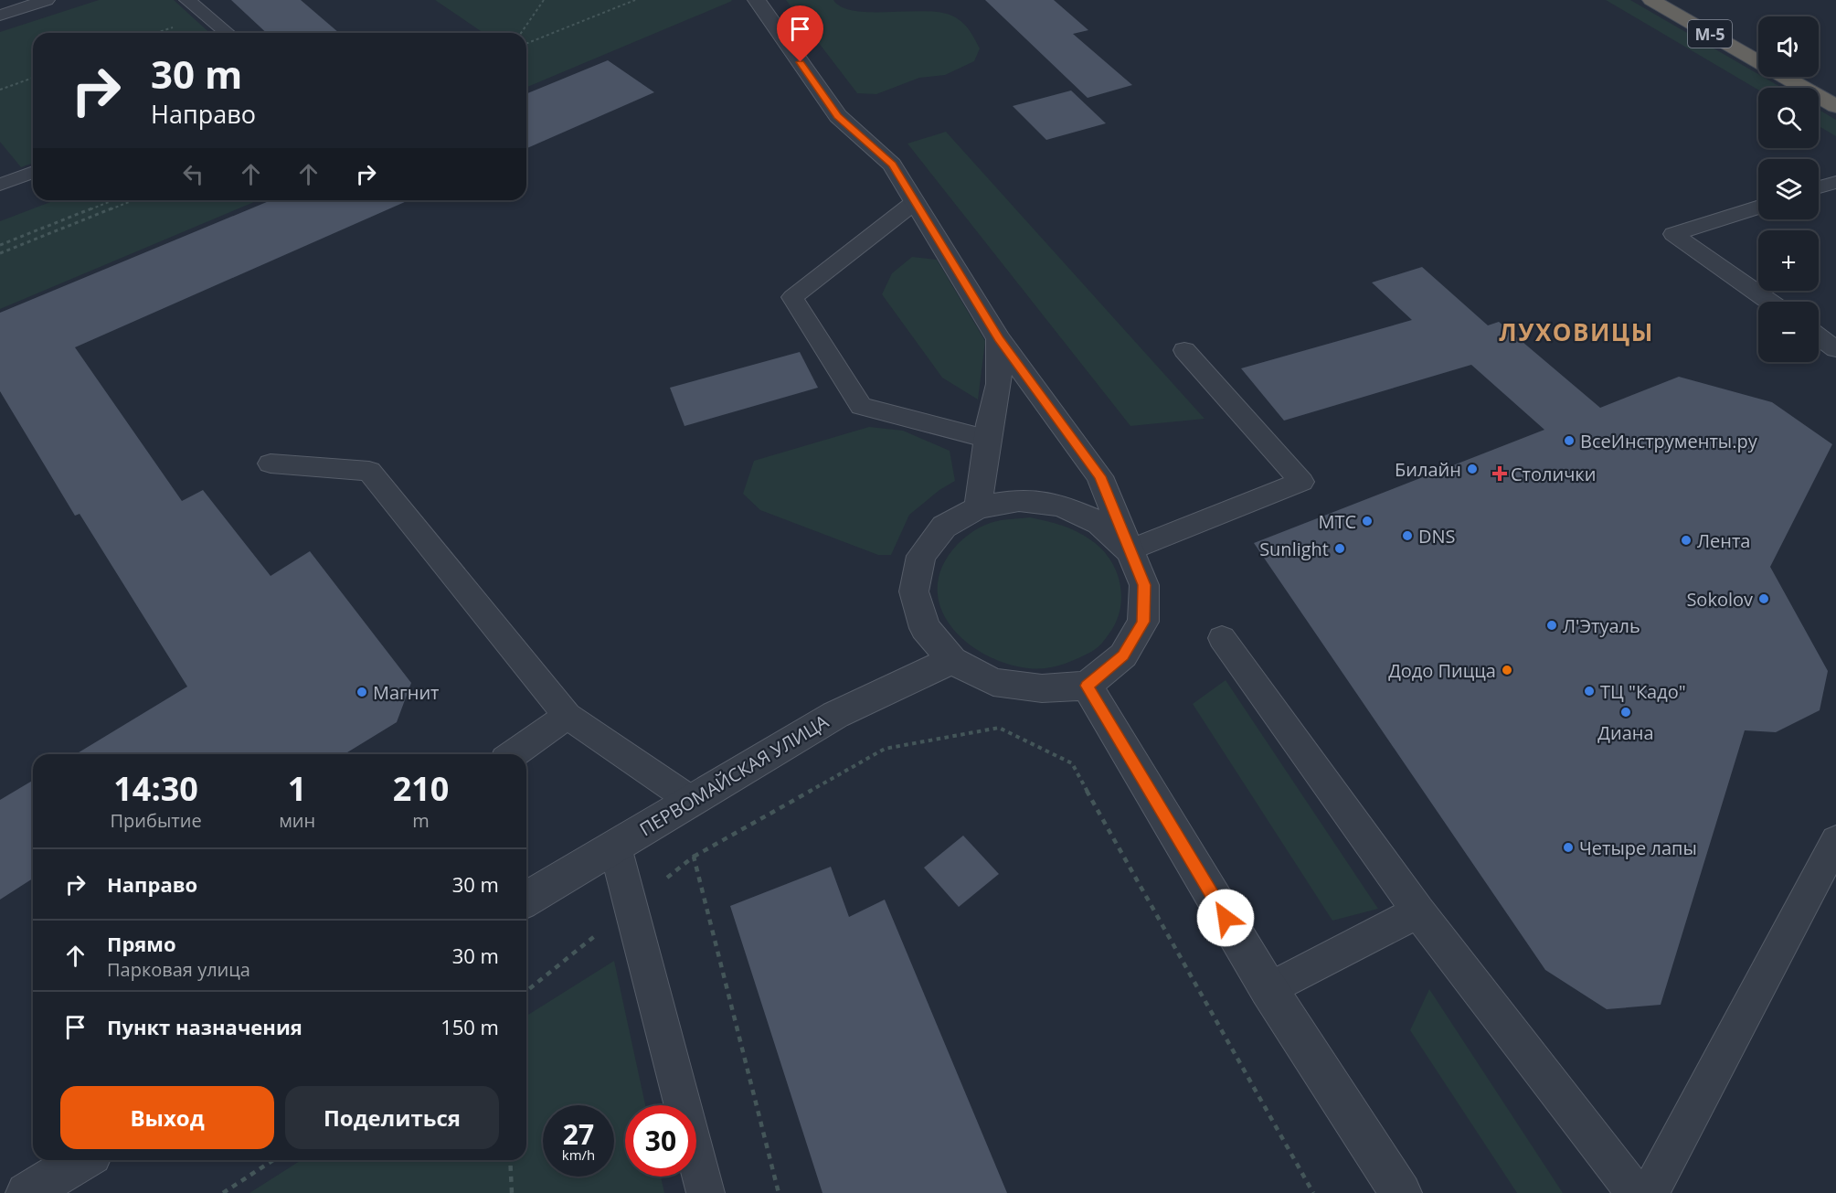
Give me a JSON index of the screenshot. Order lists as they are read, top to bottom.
{
  "streets": {
    "highway": ["М-5"],
    "street": ["ПЕРВОМАЙСКАЯ УЛИЦА"]
  },
  "districts": ["ЛУХОВИЦЫ"],
  "places": {
    "other": [
      "ВсеИнструменты.ру",
      "Билайн",
      "МТС",
      "DNS",
      "Лента",
      "Sunlight",
      "Sokolov",
      "Л'Этуаль",
      "Додо Пицца",
      "ТЦ \"Кадо\"",
      "Магнит",
      "Диана",
      "Четыре лапы"
    ],
    "health": ["Столички"]
  },
  "page": {
    "map_buttons": ["+", "−"],
    "turn": ["30 m", "Направо"],
    "eta": [
      "14:30",
      "Прибытие",
      "1",
      "мин",
      "210",
      "m"
    ],
    "list": [
      {
        "name": "Направо",
        "value": "30 m"
      },
      {
        "name": "Прямо",
        "note": "Парковая улица",
        "value": "30 m"
      },
      {
        "name": "Пункт назначения",
        "value": "150 m"
      }
    ],
    "buttons": ["Выход", "Поделиться"],
    "speed": "27 km/h",
    "limit": "30"
  }
}
